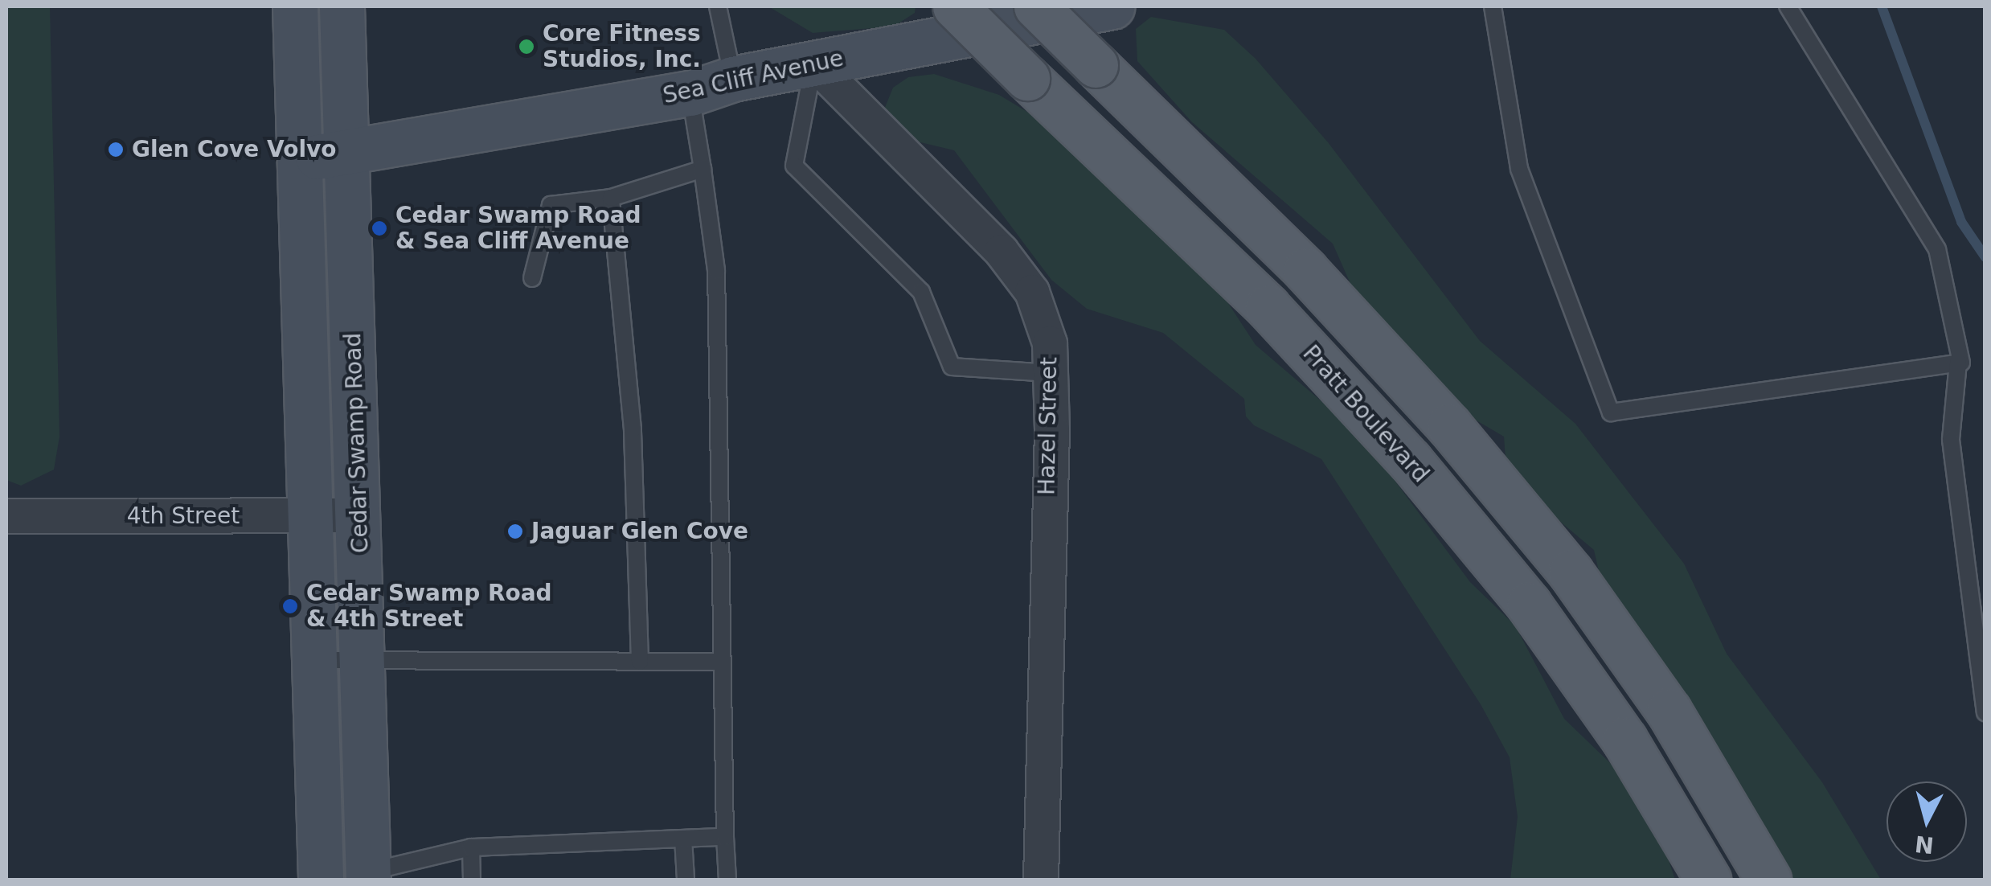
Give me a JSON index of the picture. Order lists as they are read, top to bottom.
{
  "streets": {
    "main road": ["Sea Cliff Avenue", "Pratt Boulevard", "Cedar Swamp Road"],
    "street": ["Hazel Street", "4th Street"]
  },
  "crossings": [
    ["Sea Cliff Avenue", "Hazel Street"],
    ["Sea Cliff Avenue", "Cedar Swamp Road"],
    ["Cedar Swamp Road", "4th Street"]
  ],
  "places": [
    "Core Fitness Studios, Inc.",
    "Glen Cove Volvo",
    "Cedar Swamp Road & Sea Cliff Avenue",
    "Jaguar Glen Cove",
    "Cedar Swamp Road & 4th Street"
  ],
  "north": "bottom"
}
